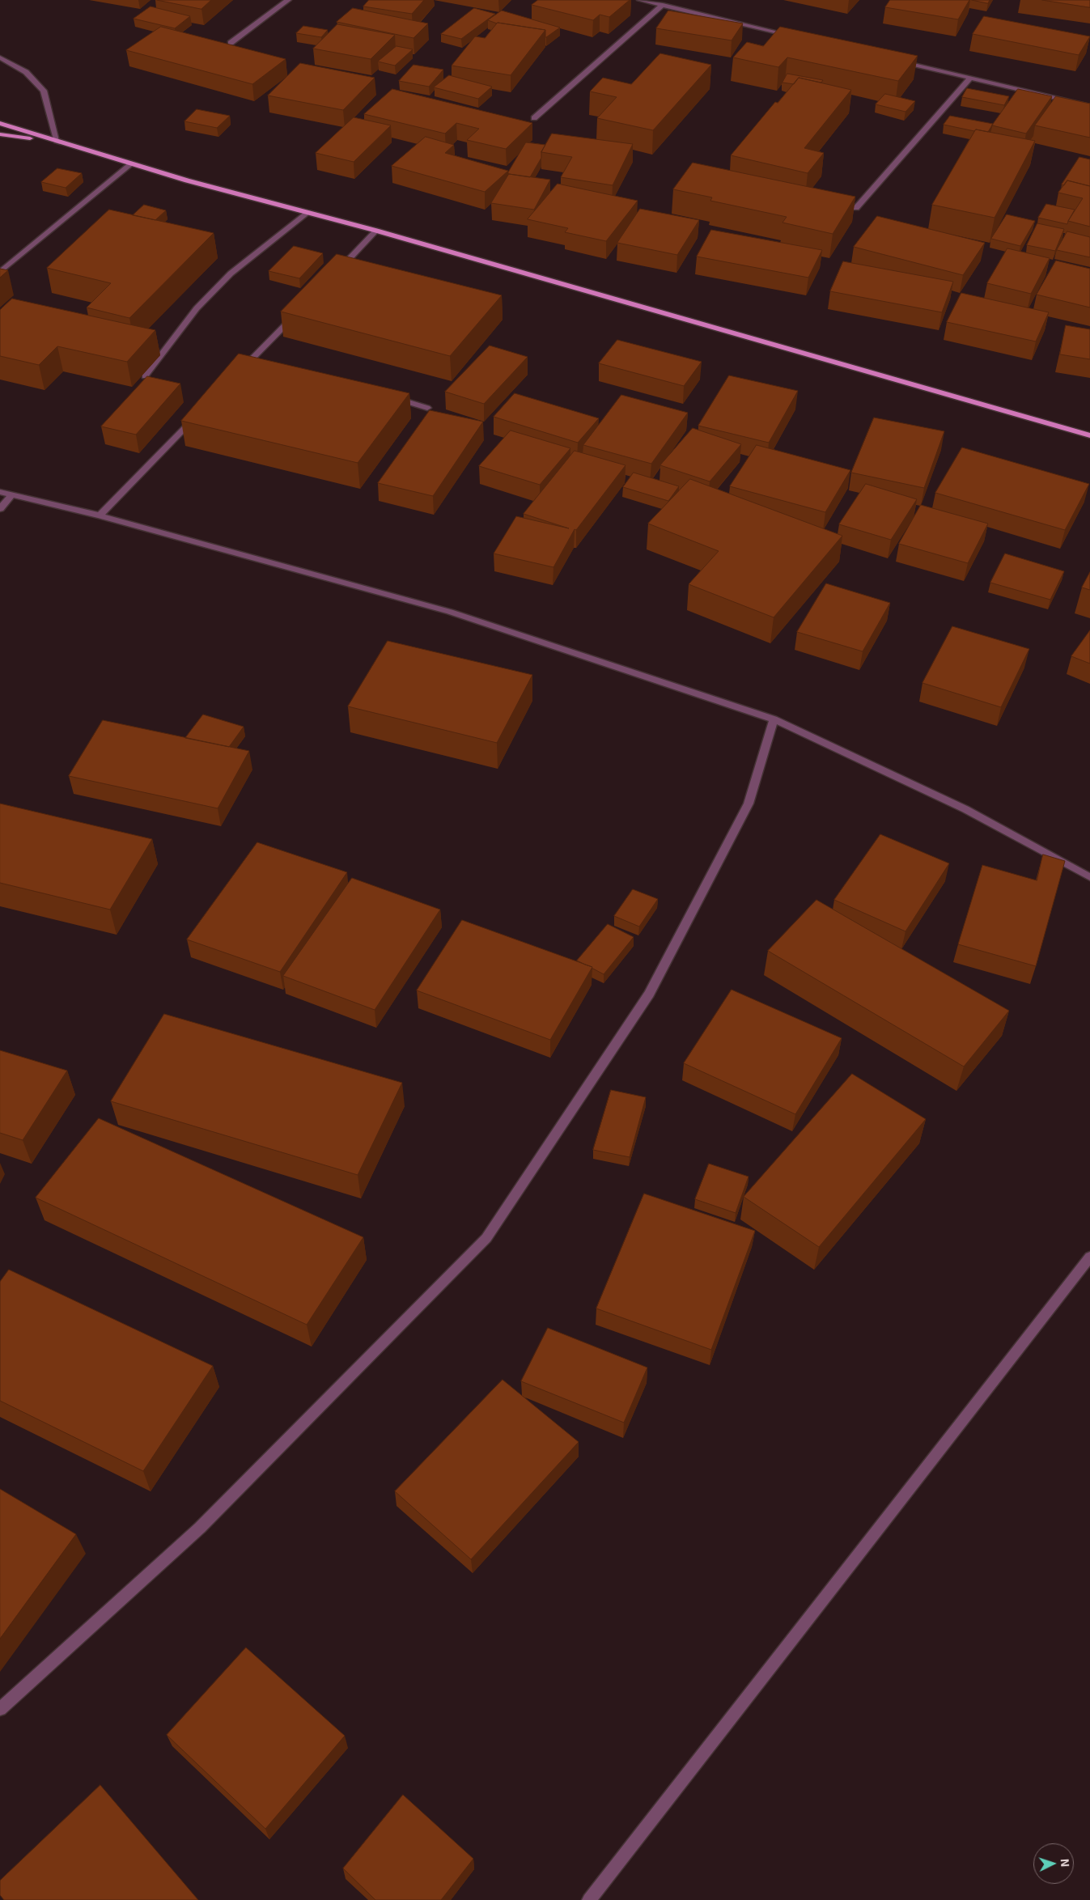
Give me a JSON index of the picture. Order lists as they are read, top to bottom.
{
  "north": "right"
}
